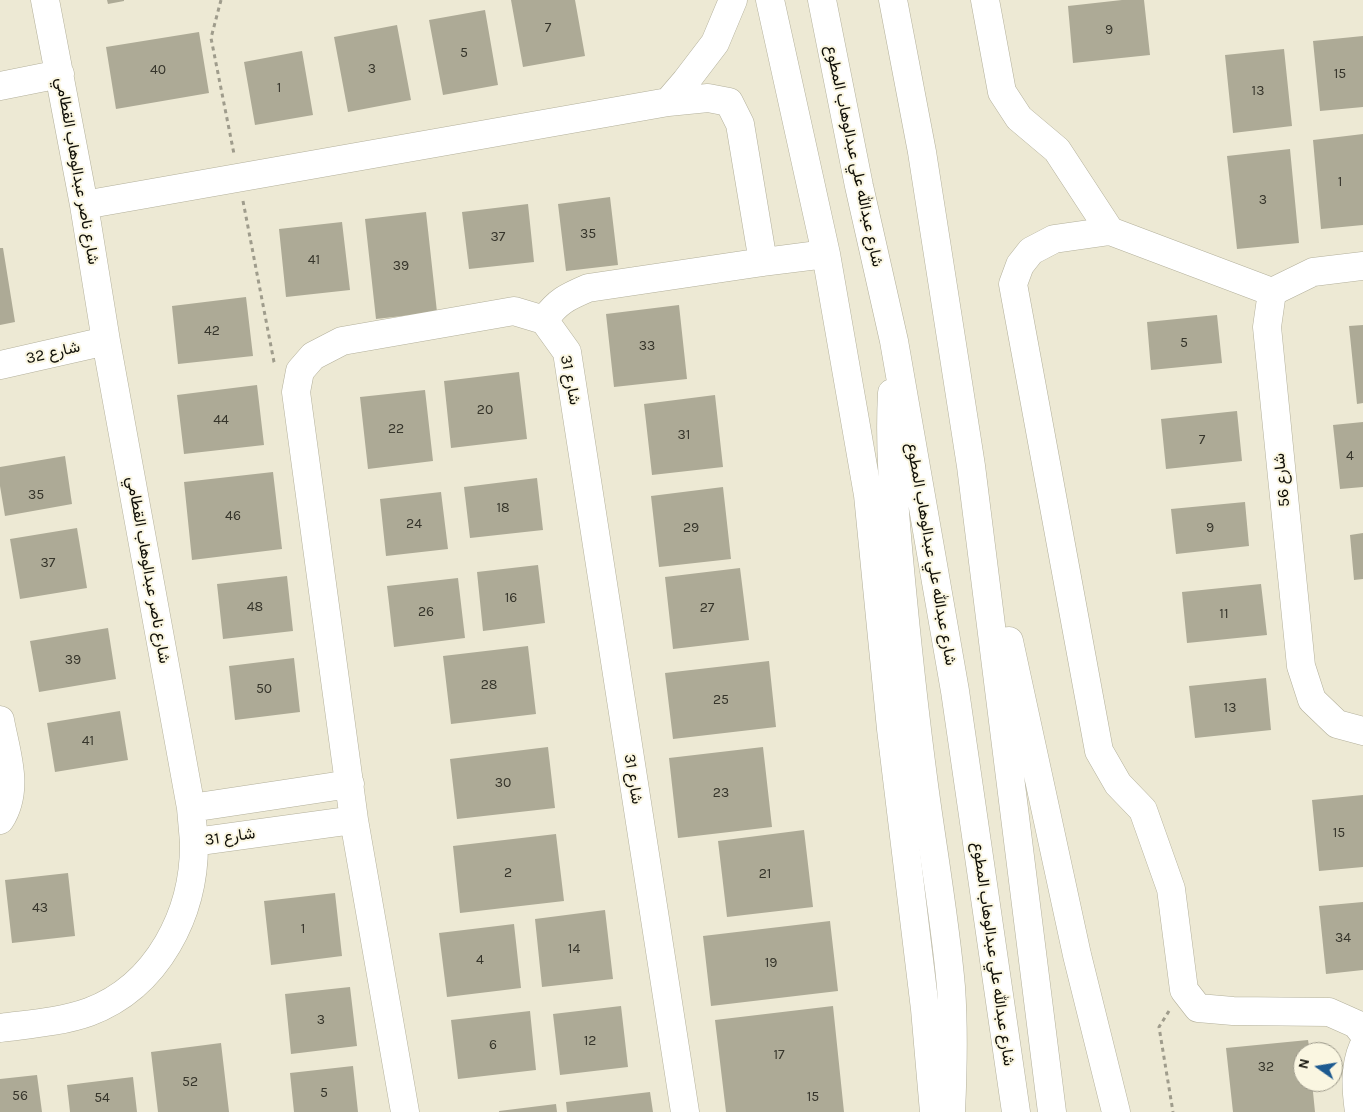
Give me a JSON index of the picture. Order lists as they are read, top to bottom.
{
  "streets": {
    "street": [
      "شارع عبدالله علي عبدالوهاب المطوع",
      "شارع ناصر عبدالوهاب القطامي",
      "شارع 32",
      "شارع 31",
      "شارع 56"
    ]
  },
  "crossings": [
    ["شارع ناصر عبدالوهاب القطامي", "شارع 32"],
    ["شارع ناصر عبدالوهاب القطامي", "شارع 31"]
  ],
  "house_numbers": [
    "7",
    "9",
    "5",
    "3",
    "40",
    "15",
    "1",
    "13",
    "1",
    "3",
    "35",
    "37",
    "41",
    "39",
    "42",
    "5",
    "33",
    "20",
    "44",
    "22",
    "31",
    "7",
    "4",
    "35",
    "18",
    "46",
    "24",
    "29",
    "9",
    "37",
    "16",
    "48",
    "27",
    "26",
    "11",
    "39",
    "28",
    "50",
    "25",
    "13",
    "41",
    "30",
    "23",
    "15",
    "2",
    "21",
    "43",
    "1",
    "34",
    "14",
    "4",
    "19",
    "3",
    "12",
    "6",
    "17",
    "32",
    "52",
    "5",
    "56",
    "15",
    "54"
  ],
  "north": "left"
}
